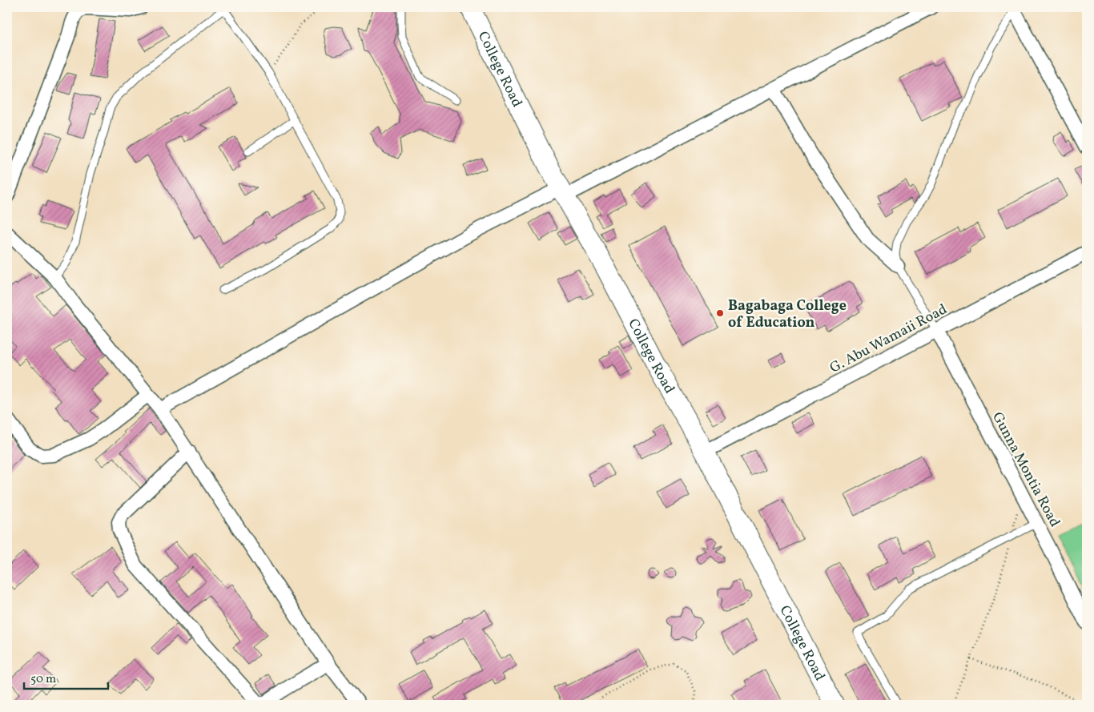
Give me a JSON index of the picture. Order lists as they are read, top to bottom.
{
  "streets": {
    "street": ["College Road", "G. Abu Wamaii Road", "Gunna Montia Road"]
  },
  "crossings": [
    ["College Road", "G. Abu Wamaii Road"],
    ["G. Abu Wamaii Road", "Gunna Montia Road"]
  ],
  "places": ["Bagabaga College of Education"],
  "scale_bar": "50 m"
}
